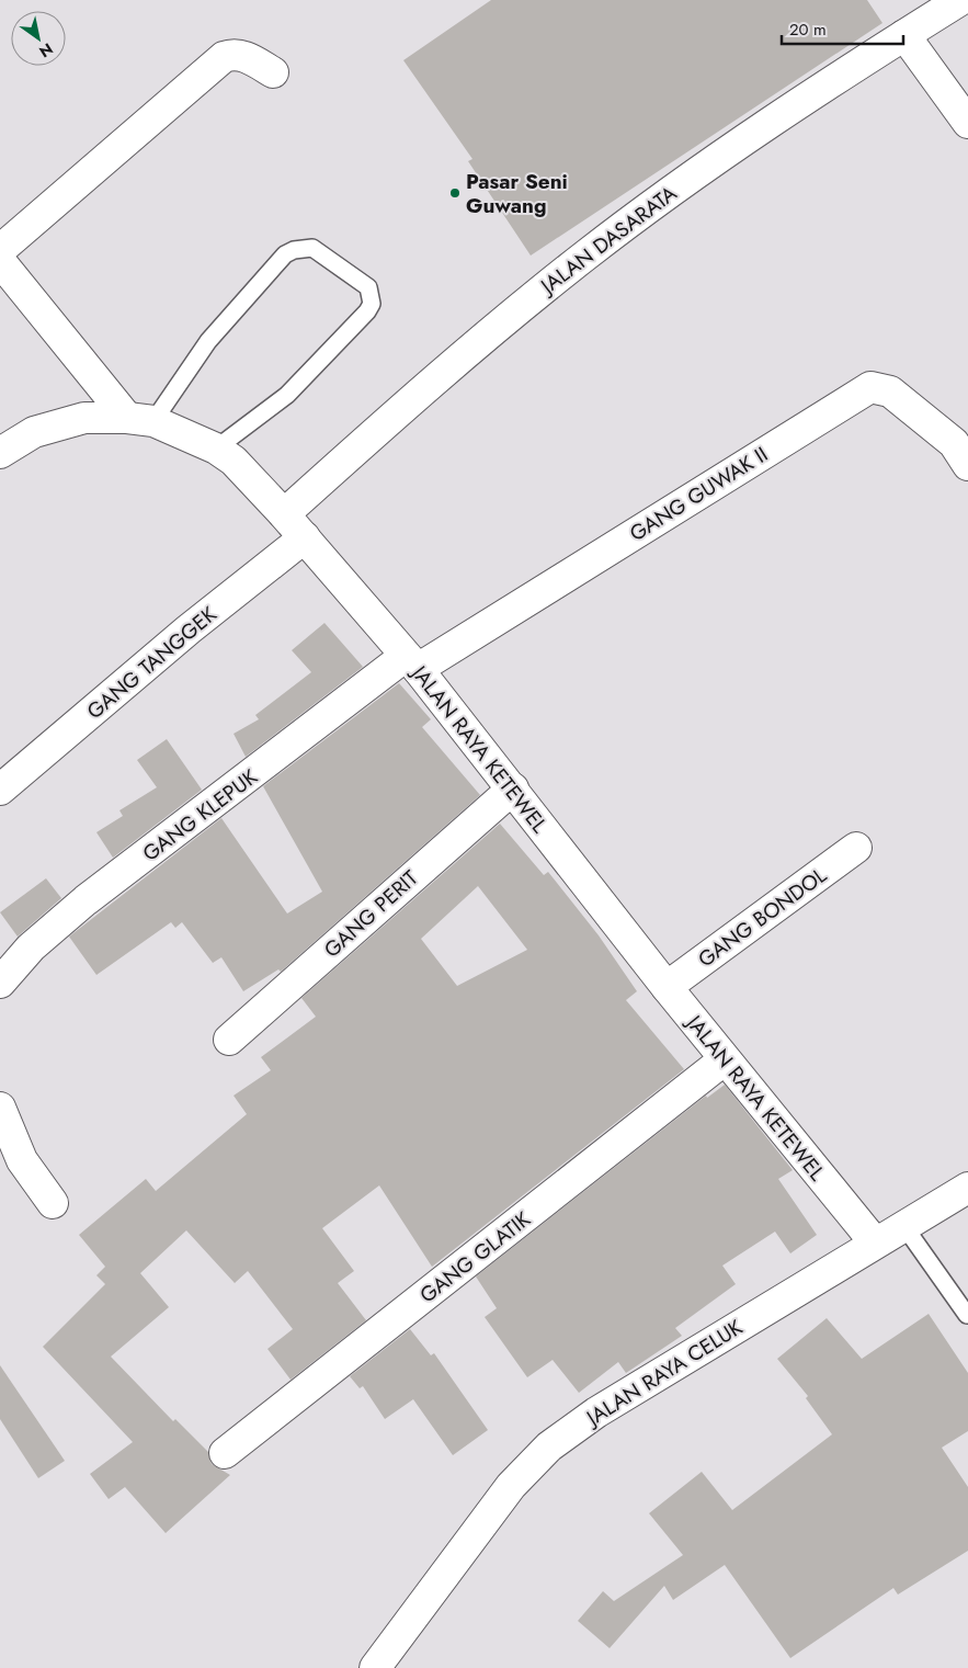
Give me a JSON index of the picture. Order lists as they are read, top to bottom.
{
  "streets": {
    "main road": [
      "JALAN DASARATA",
      "GANG GUWAK II",
      "GANG TANGGEK",
      "JALAN RAYA KETEWEL",
      "GANG KLEPUK",
      "GANG PERIT",
      "GANG BONDOL",
      "GANG GLATIK",
      "JALAN RAYA CELUK"
    ]
  },
  "crossings": [
    ["JALAN DASARATA", "JALAN RAYA KETEWEL"],
    ["GANG GUWAK II", "JALAN RAYA KETEWEL"],
    ["GANG GUWAK II", "GANG KLEPUK"],
    ["GANG TANGGEK", "JALAN RAYA KETEWEL"],
    ["JALAN RAYA KETEWEL", "GANG KLEPUK"],
    ["JALAN RAYA KETEWEL", "GANG PERIT"],
    ["JALAN RAYA KETEWEL", "GANG BONDOL"],
    ["JALAN RAYA KETEWEL", "GANG GLATIK"],
    ["JALAN RAYA KETEWEL", "JALAN RAYA CELUK"]
  ],
  "places": ["Pasar Seni Guwang"],
  "scale_bar": "20 m",
  "north": "bottom right"
}
